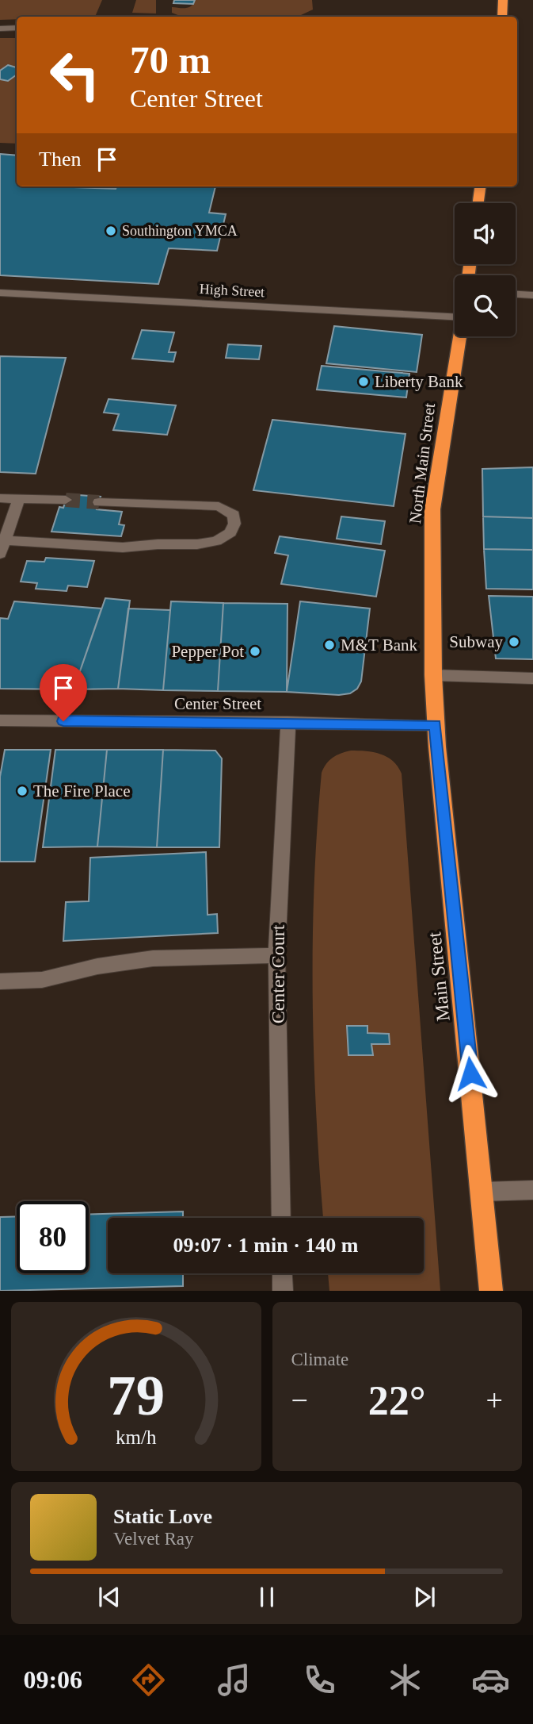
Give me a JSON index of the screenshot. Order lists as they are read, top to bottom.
{
  "streets": {
    "highway": ["North Main Street", "Main Street"],
    "street": ["High Street", "Center Street", "Center Court"]
  },
  "crossings": [
    ["North Main Street", "Center Street"],
    ["North Main Street", "Main Street"],
    ["Center Street", "Center Court"],
    ["Center Street", "Main Street"]
  ],
  "places": [
    "Southington YMCA",
    "Liberty Bank",
    "Subway",
    "M&T Bank",
    "Pepper Pot",
    "The Fire Place"
  ],
  "page": {
    "turn": ["70 m", "Center Street"],
    "then": "Then",
    "limit": "80",
    "trip": "09:07 · 1 min · 140 m",
    "tile": "Climate",
    "heat": ["−", "22°", "+"],
    "song": ["Static Love", "Velvet Ray"],
    "tabs": "09:06",
    "gauge": ["79", "km/h"]
  }
}
